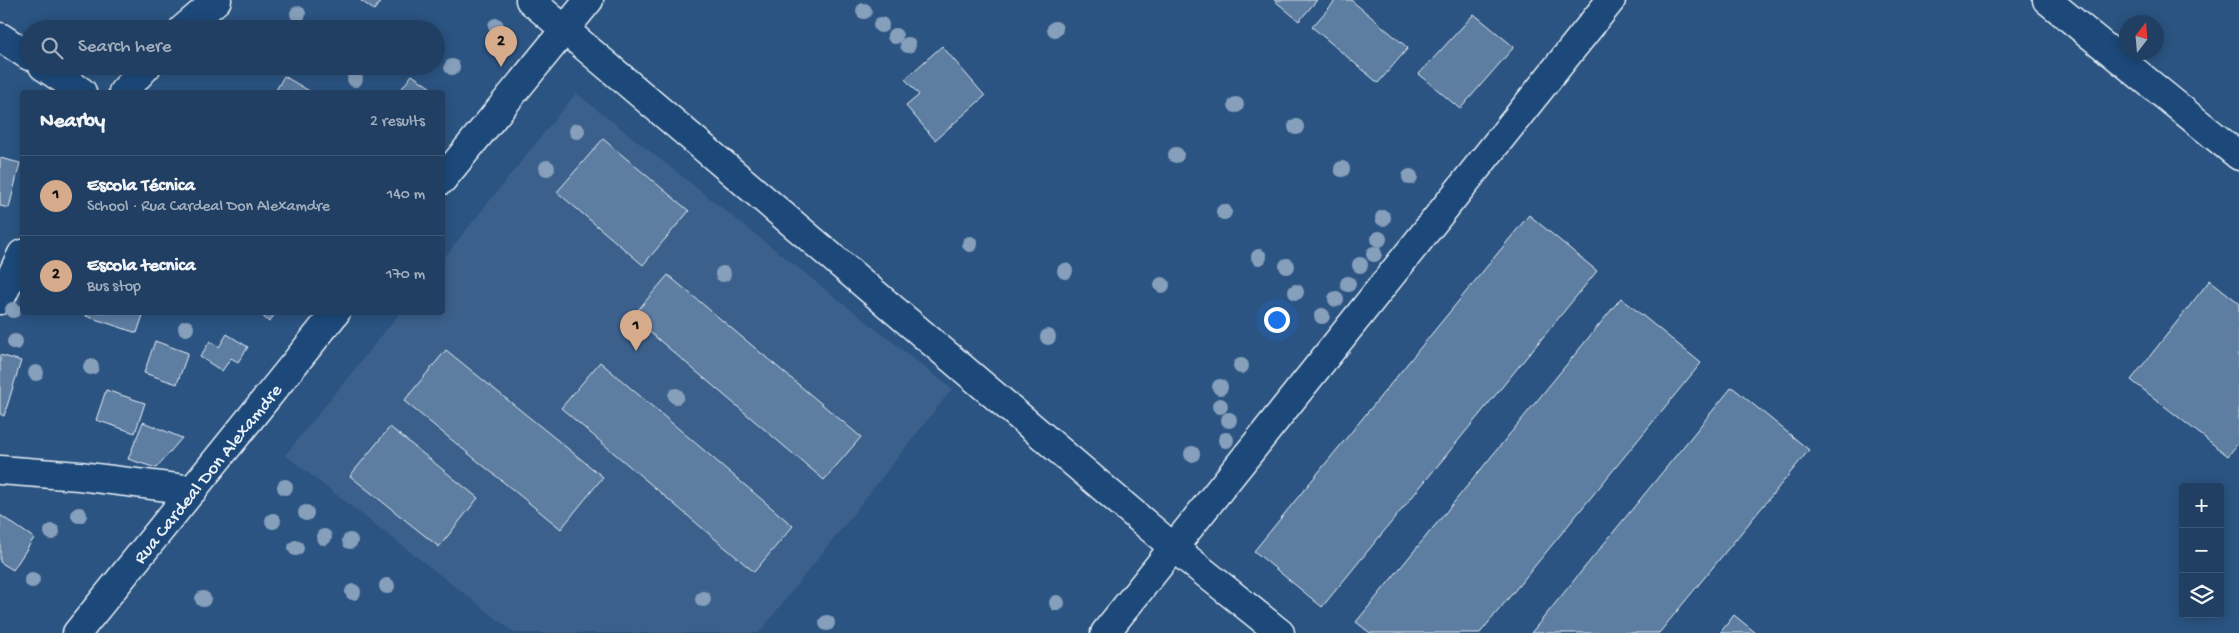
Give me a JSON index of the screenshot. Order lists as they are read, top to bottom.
{
  "streets": {
    "street": ["Rua Cardeal Don Alexamdre"]
  },
  "north": "top",
  "page": {
    "search": "Search here",
    "pins": ["2", "1"],
    "heading": ["Nearby", "2 results"],
    "list": [
      {
        "mark": "1",
        "name": "Escola Técnica",
        "note": "School · Rua Cardeal Don Alexamdre",
        "value": "140 m"
      },
      {
        "mark": "2",
        "name": "Escola tecnica",
        "note": "Bus stop",
        "value": "170 m"
      }
    ],
    "map_buttons": ["+", "−"]
  }
}
